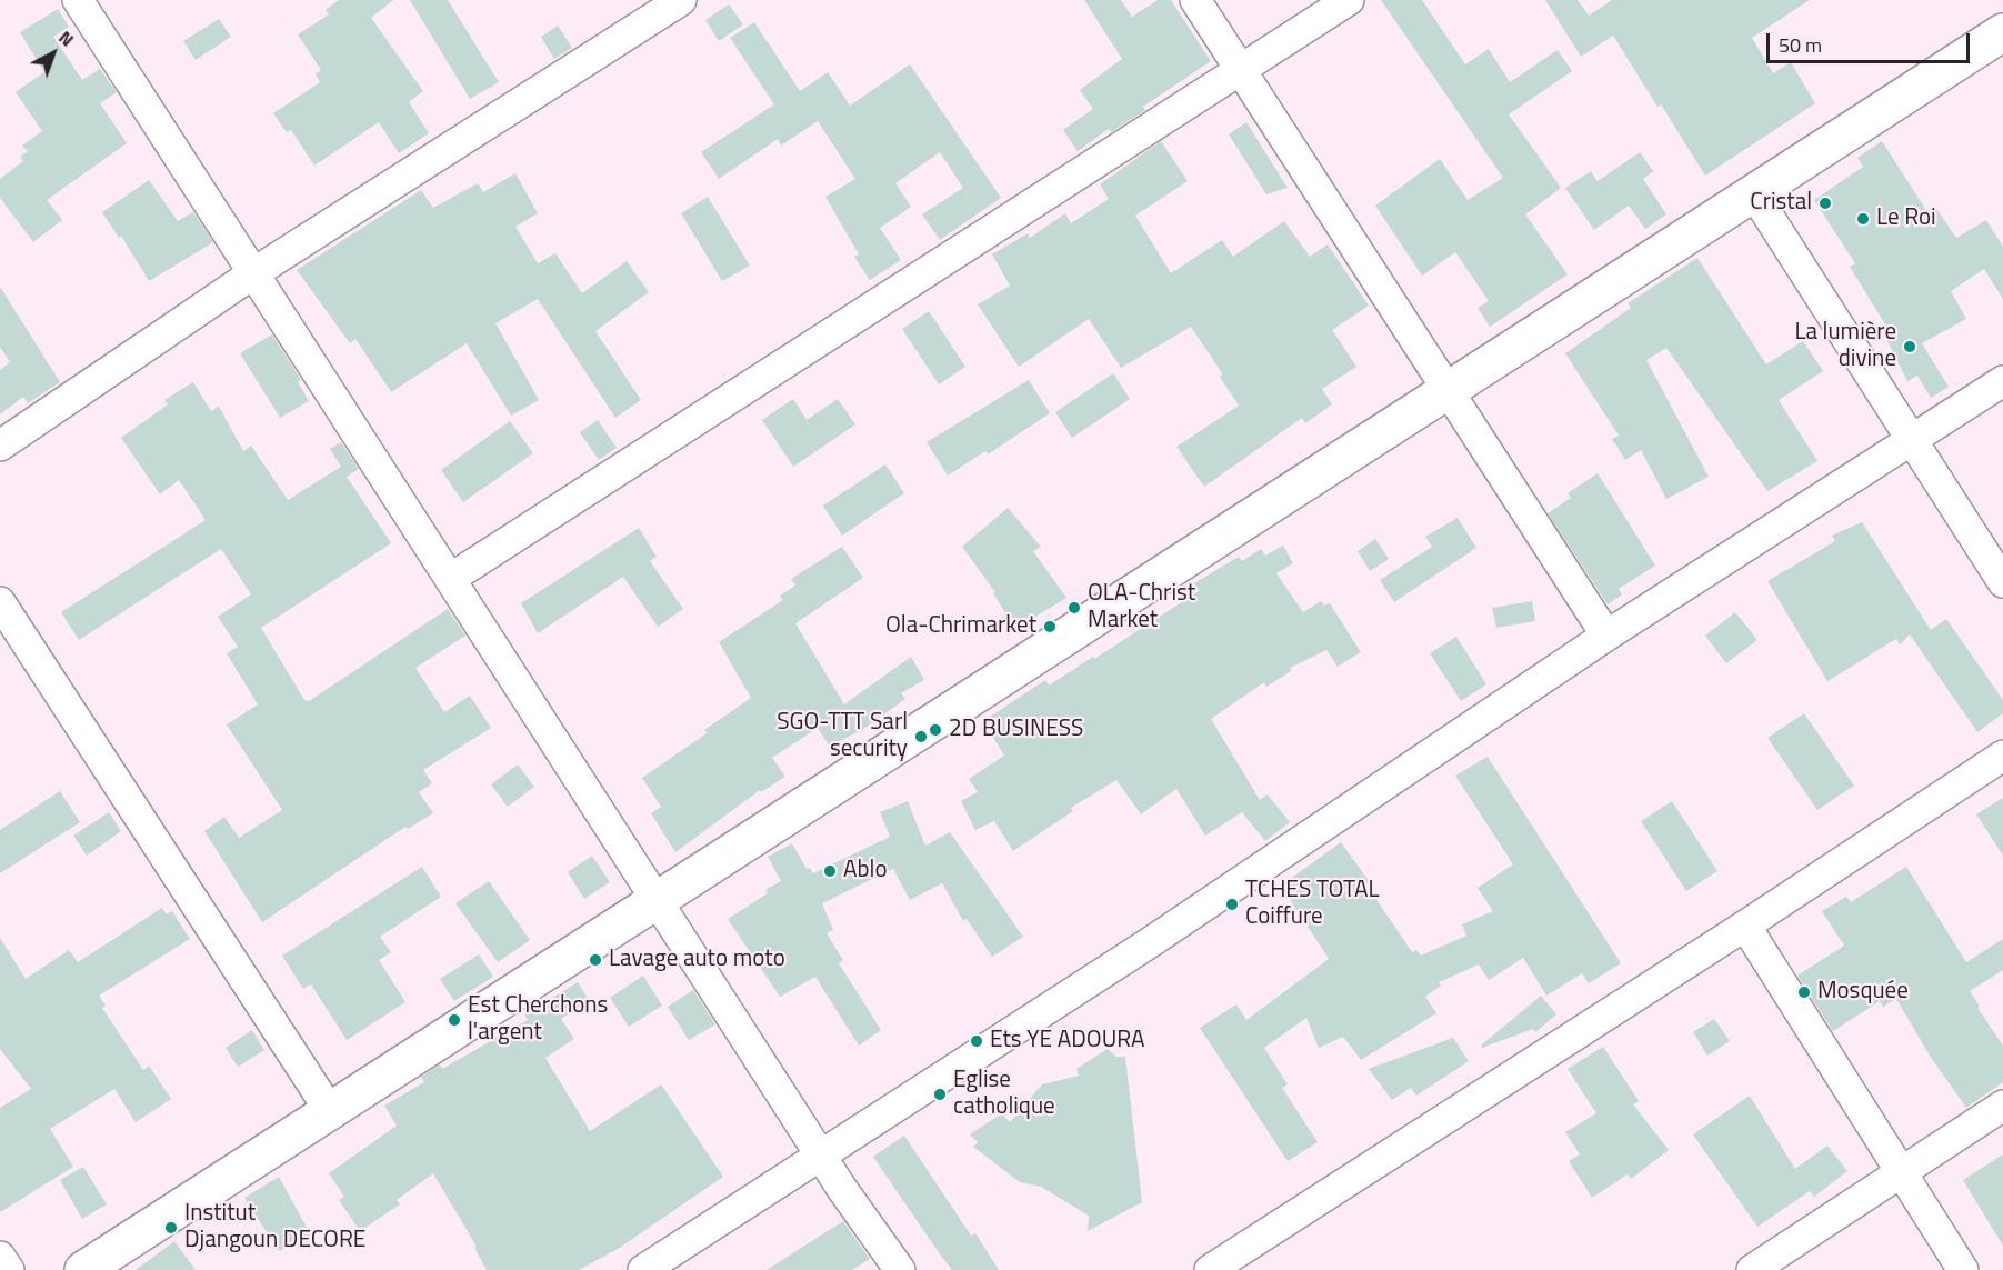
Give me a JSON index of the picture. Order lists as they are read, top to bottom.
{
  "places": [
    "Cristal",
    "Le Roi",
    "La lumière divine",
    "OLA-Christ Market",
    "Ola-Chrimarket",
    "2D BUSINESS",
    "SGO-TTT Sarl security",
    "Ablo",
    "TCHES TOTAL Coiffure",
    "Lavage auto moto",
    "Mosquée",
    "Est Cherchons l'argent",
    "Ets YE ADOURA",
    "Eglise catholique",
    "Institut Djangoun DECORE"
  ],
  "scale_bar": "50 m",
  "north": "top right"
}
